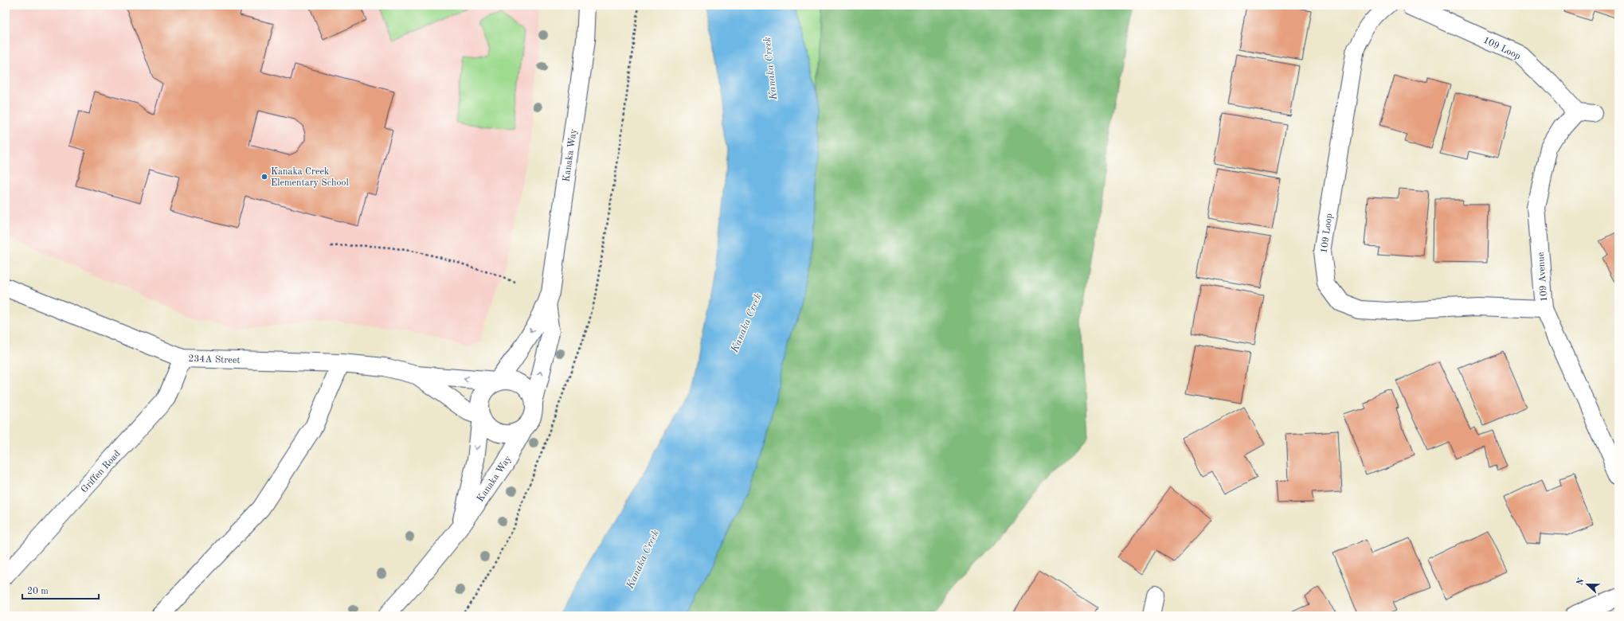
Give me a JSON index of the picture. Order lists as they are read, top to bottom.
{
  "streets": {
    "street": [
      "109 Loop",
      "Kanaka Way",
      "109 Avenue",
      "234A Street",
      "Griffen Road"
    ]
  },
  "crossings": [
    ["109 Loop", "109 Avenue"],
    ["Kanaka Way", "234A Street"],
    ["234A Street", "Griffen Road"]
  ],
  "water": ["Kanaka Creek"],
  "places": ["Kanaka Creek Elementary School"],
  "scale_bar": "20 m",
  "north": "left"
}
